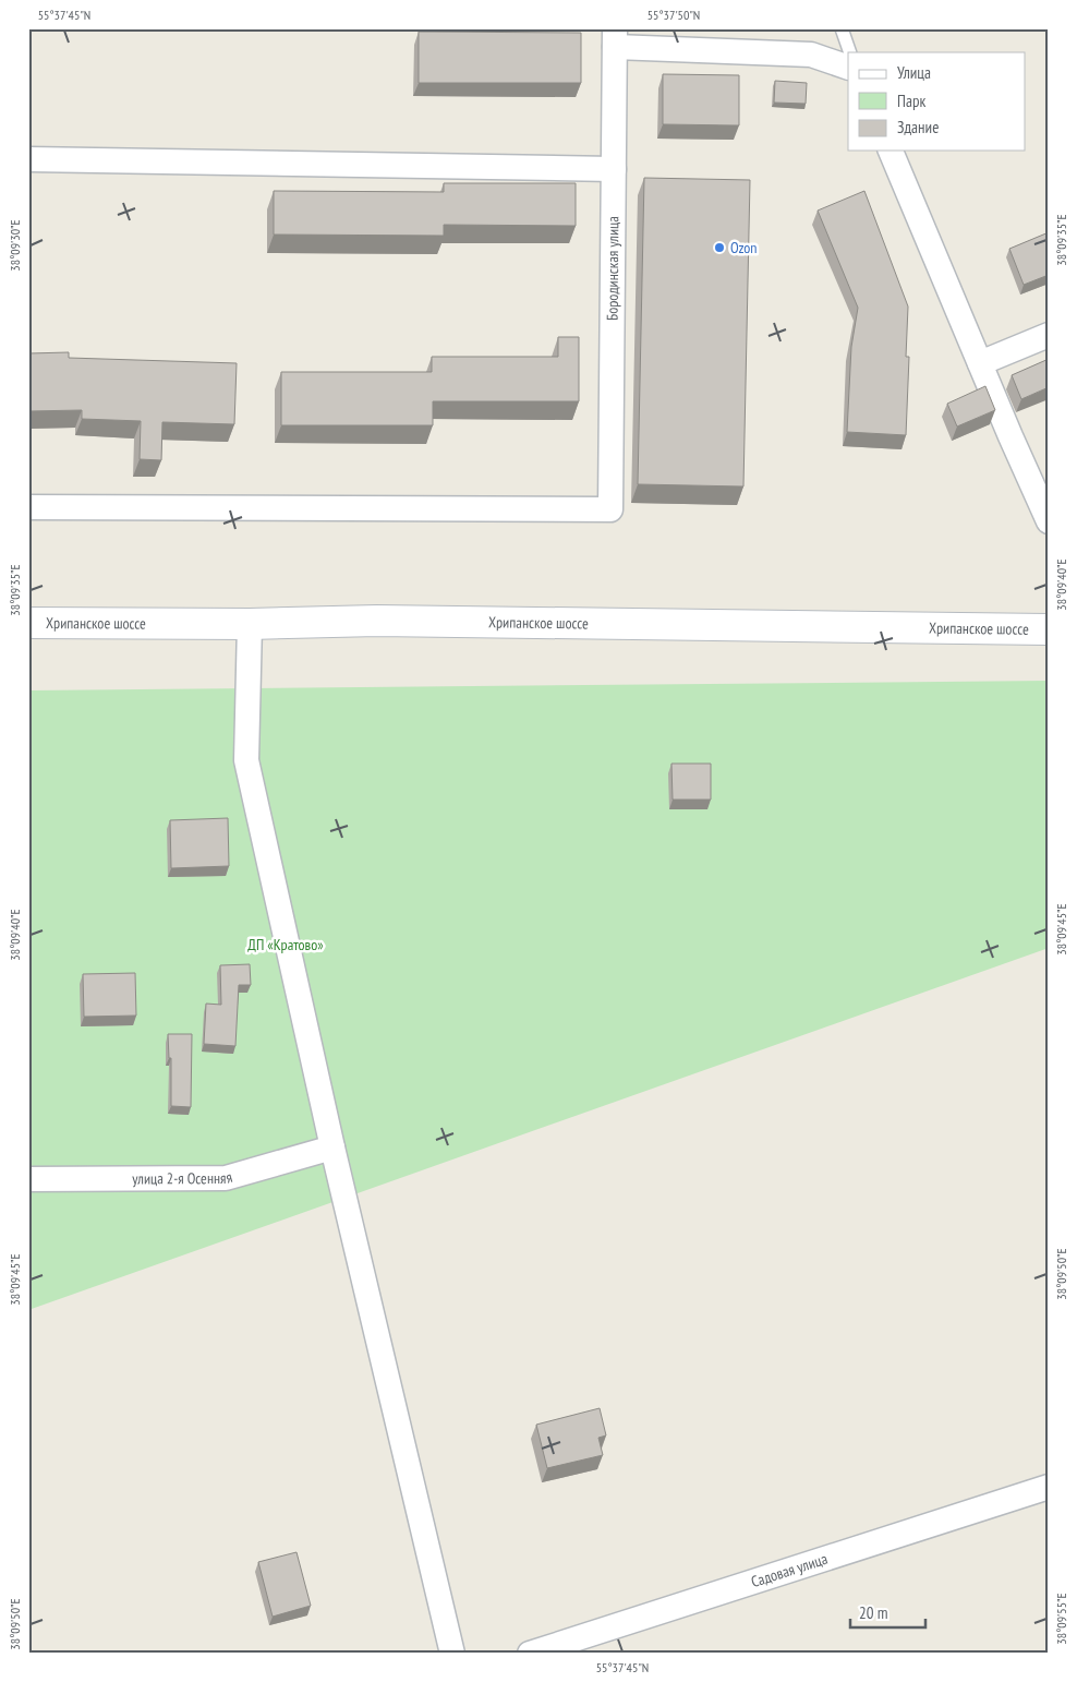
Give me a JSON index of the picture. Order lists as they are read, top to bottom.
{
  "streets": {
    "main road": ["Хрипанское шоссе"],
    "street": ["Бородинская улица", "улица 2-я Осенняя", "Садовая улица"]
  },
  "parks": ["ДП «Кратово»"],
  "places": ["Ozon"],
  "legend": ["Улица", "Парк", "Здание"],
  "scale_bar": "20 m",
  "coordinates": [
    "55°37'45\"N",
    "55°37'50\"N",
    "38°09'35\"E",
    "38°09'30\"E",
    "38°09'40\"E",
    "38°09'45\"E",
    "38°09'50\"E",
    "38°09'55\"E"
  ]
}
